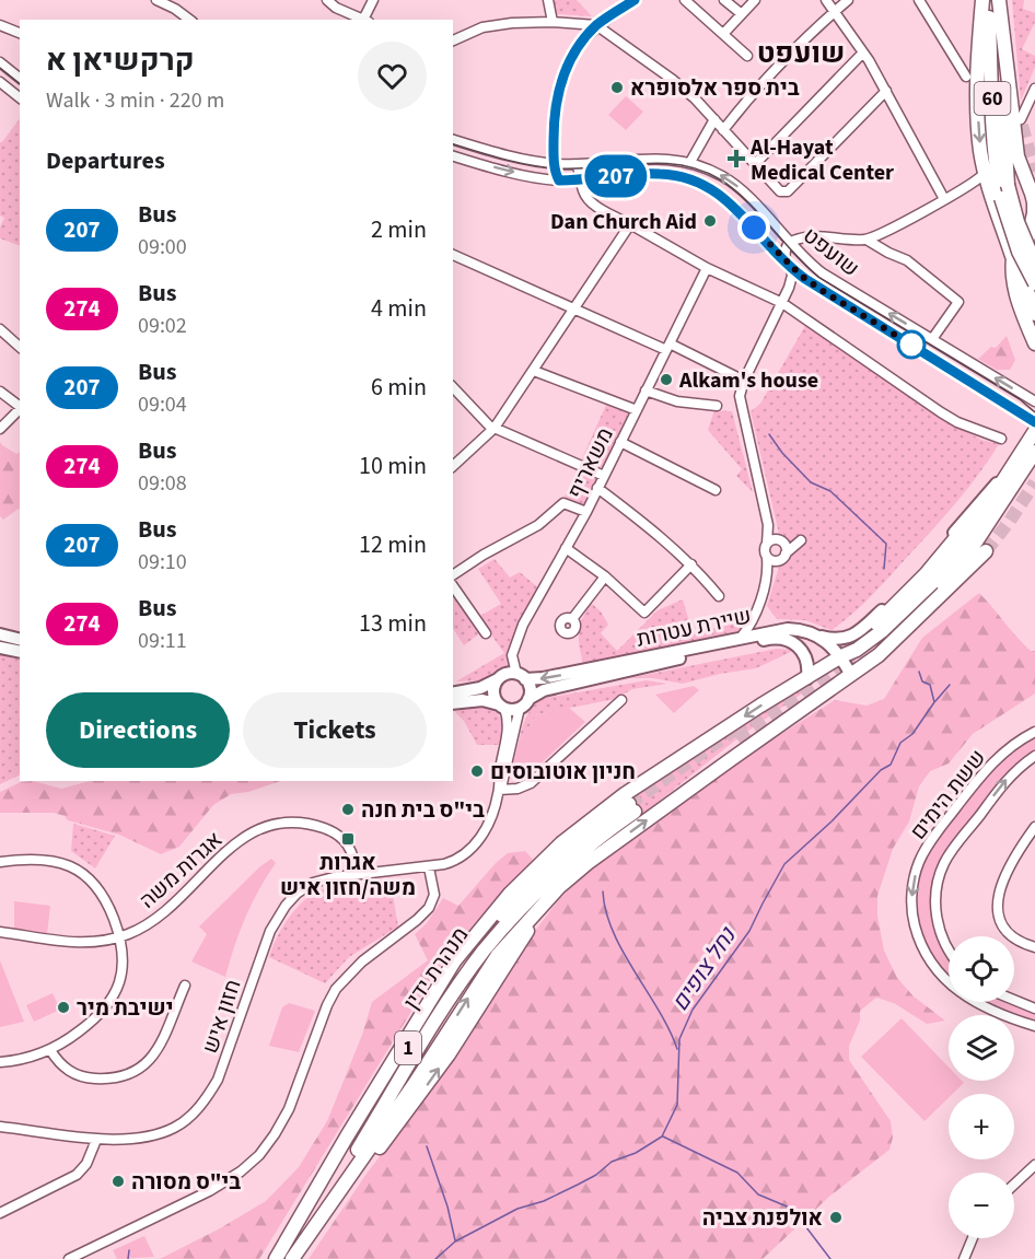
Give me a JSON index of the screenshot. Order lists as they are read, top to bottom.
{
  "streets": {
    "highway": ["60", "מנהרת ידין", "1"],
    "main road": ["שיירת עטרות"],
    "street": [
      "שועפט",
      "משאריף",
      "ששת הימים",
      "אגרות משה",
      "חזון איש"
    ]
  },
  "crossings": [
    ["משאריף", "שיירת עטרות"],
    ["אגרות משה", "חזון איש"]
  ],
  "districts": ["שועפט"],
  "water": ["נחל צופים"],
  "places": {
    "other": [
      "בית ספר אלסופרא",
      "Dan Church Aid",
      "Alkam's house",
      "חניון אוטובוסים",
      "בי\"ס בית חנה",
      "ישיבת מיר",
      "בי\"ס מסורה",
      "אולפנת צביה"
    ],
    "health": ["Al-Hayat Medical Center"],
    "transit": ["אגרות משה/חזון איש"]
  },
  "lines": ["bus line 207"],
  "page": {
    "on_map": "207",
    "heading": [
      ["קרקשיאן א", "Walk · 3 min · 220 m"],
      "Departures"
    ],
    "list": [
      {
        "mark": "207",
        "name": "Bus",
        "note": "09:00",
        "value": "2 min"
      },
      {
        "mark": "274",
        "name": "Bus",
        "note": "09:02",
        "value": "4 min"
      },
      {
        "mark": "207",
        "name": "Bus",
        "note": "09:04",
        "value": "6 min"
      },
      {
        "mark": "274",
        "name": "Bus",
        "note": "09:08",
        "value": "10 min"
      },
      {
        "mark": "207",
        "name": "Bus",
        "note": "09:10",
        "value": "12 min"
      },
      {
        "mark": "274",
        "name": "Bus",
        "note": "09:11",
        "value": "13 min"
      }
    ],
    "buttons": ["Directions", "Tickets"],
    "map_buttons": ["+", "−"]
  }
}
